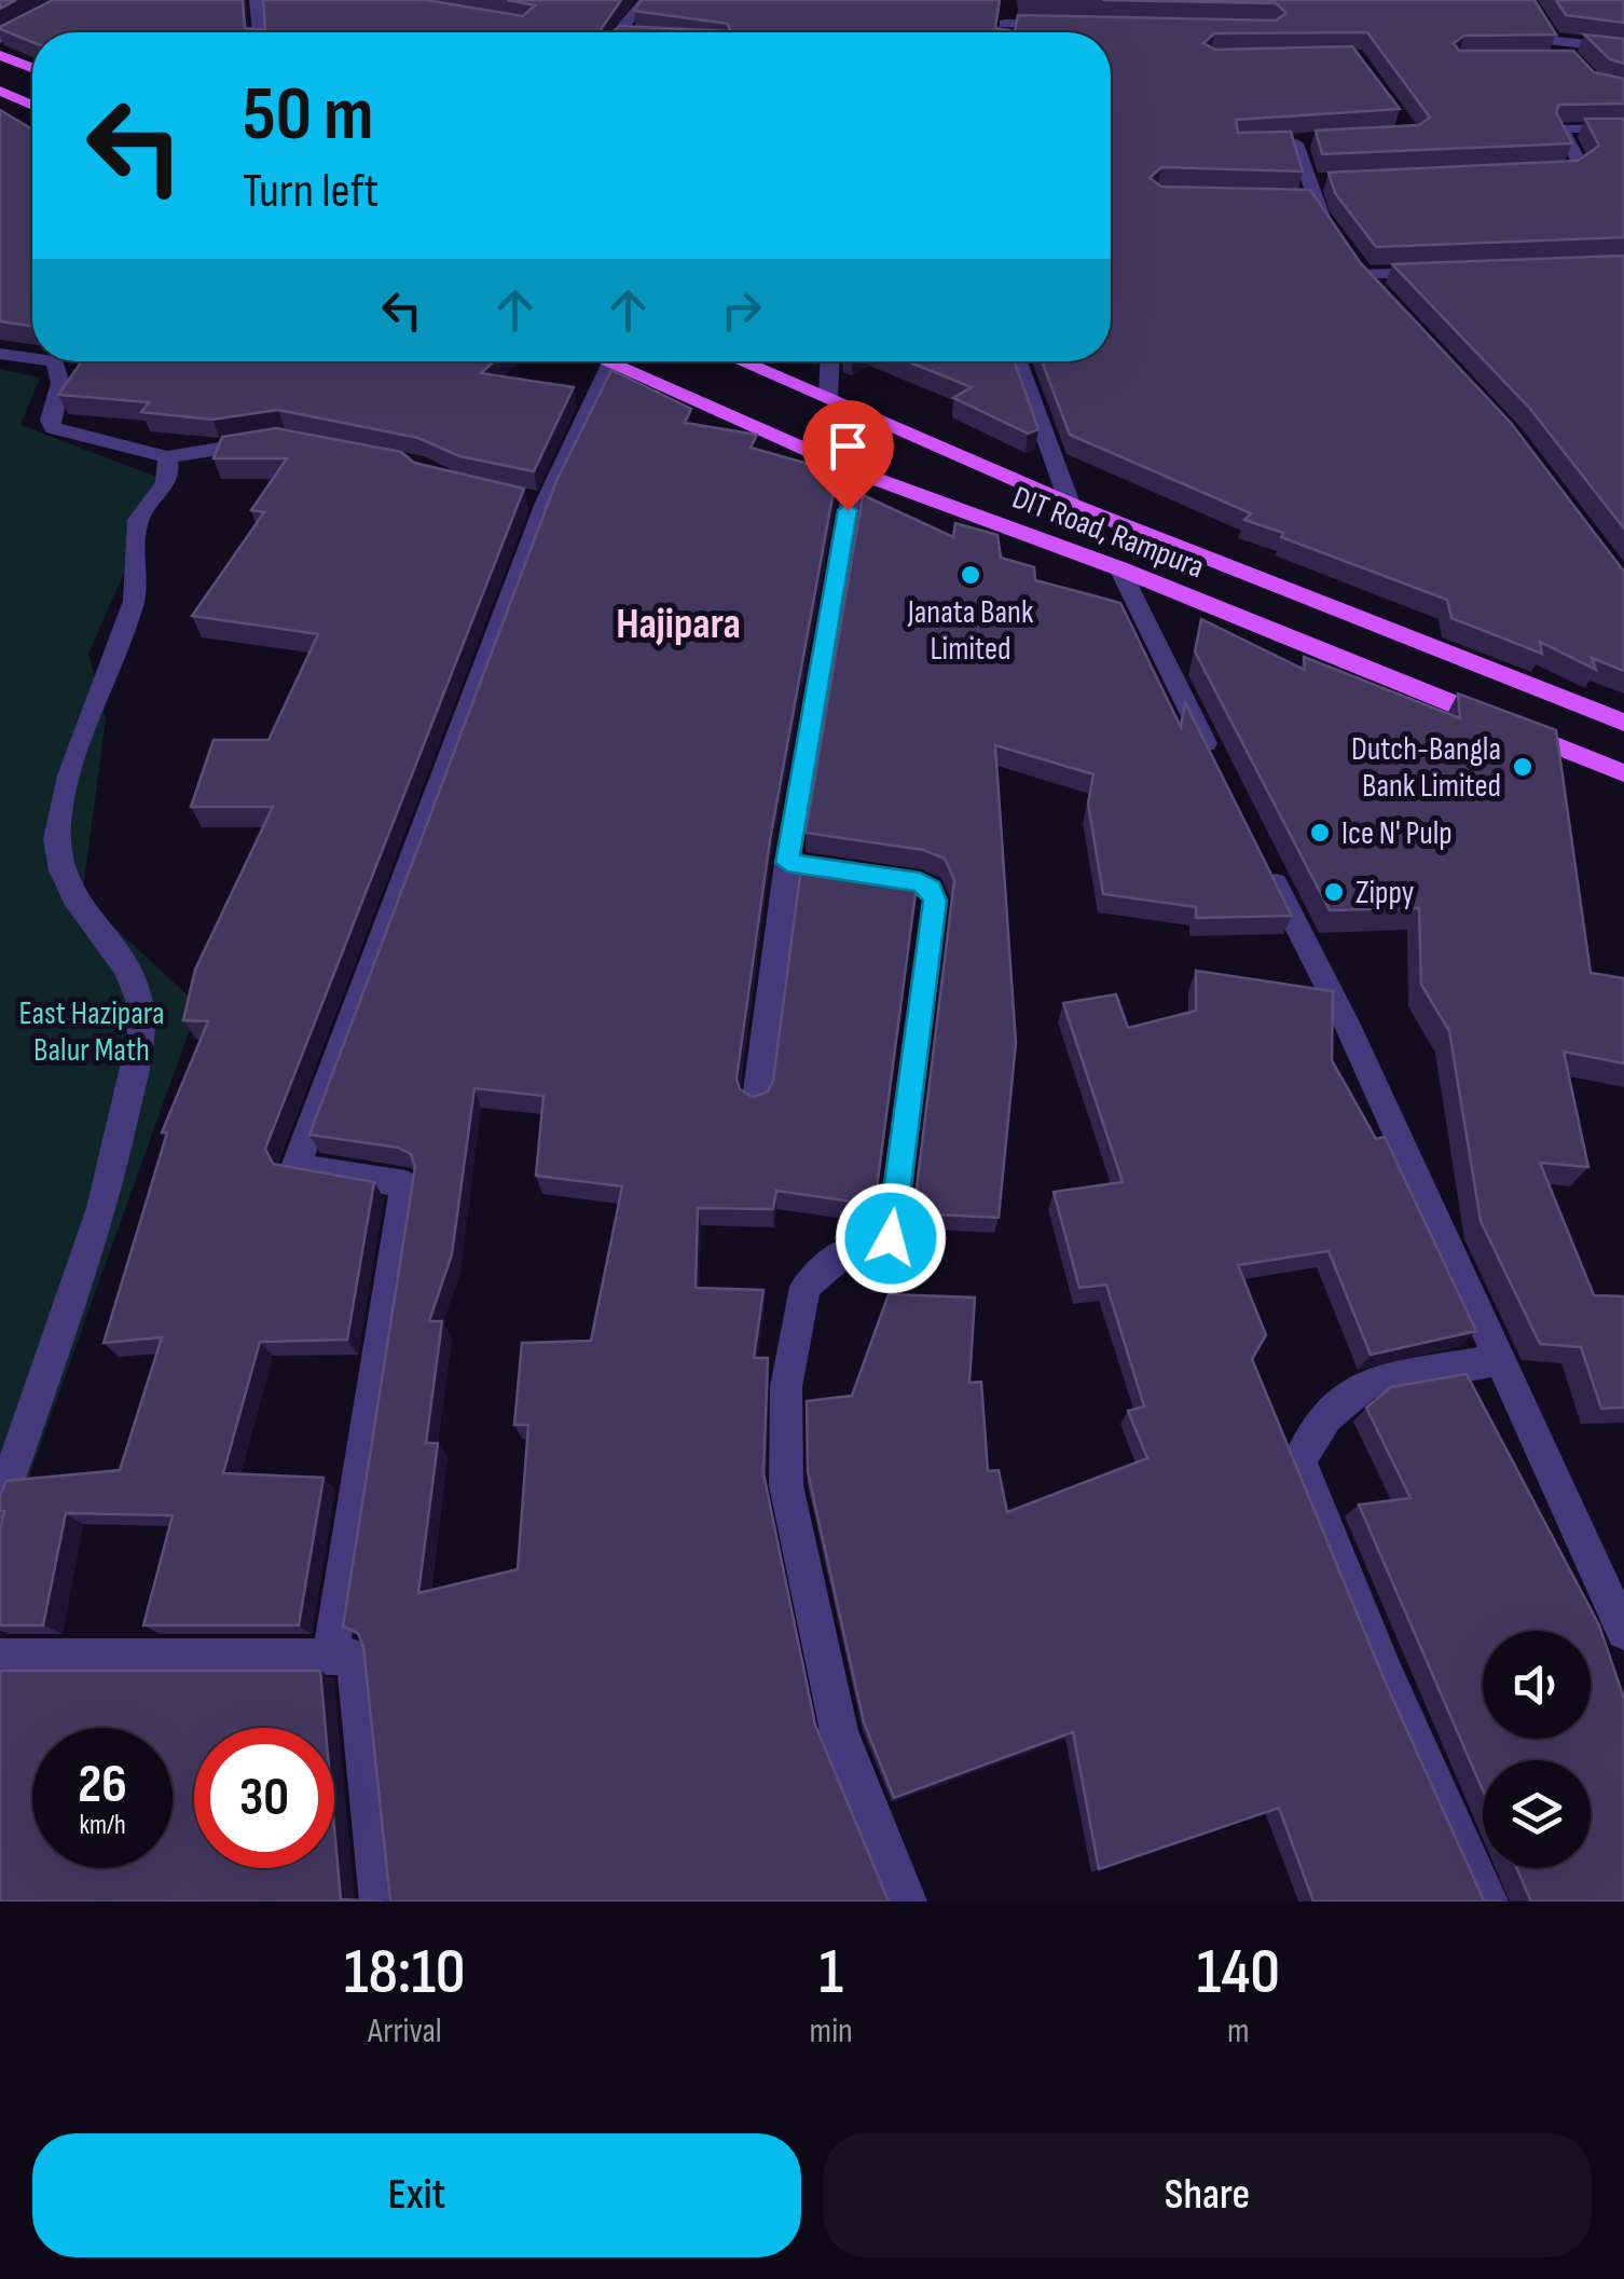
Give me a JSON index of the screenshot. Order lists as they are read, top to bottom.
{
  "streets": {
    "main road": ["DIT Road, Rampura"]
  },
  "districts": ["Hajipara"],
  "parks": ["East Hazipara Balur Math"],
  "places": [
    "Janata Bank Limited",
    "Dutch-Bangla Bank Limited",
    "Ice N' Pulp",
    "Zippy"
  ],
  "page": {
    "turn": ["50 m", "Turn left"],
    "speed": "26 km/h",
    "limit": "30",
    "eta": [
      "18:10",
      "Arrival",
      "1",
      "min",
      "140",
      "m"
    ],
    "buttons": ["Exit", "Share"]
  }
}
